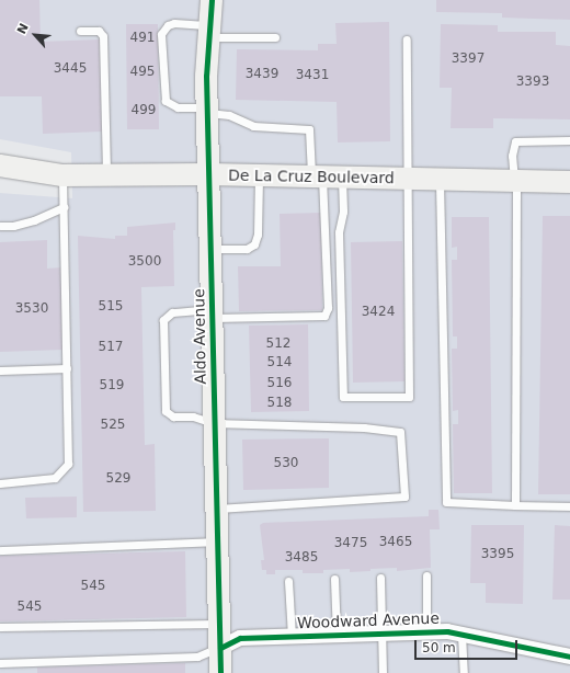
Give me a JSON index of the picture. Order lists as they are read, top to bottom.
{
  "streets": {
    "street": ["De La Cruz Boulevard", "Aldo Avenue", "Woodward Avenue"]
  },
  "crossings": [
    ["De La Cruz Boulevard", "Aldo Avenue"],
    ["Aldo Avenue", "Woodward Avenue"]
  ],
  "house_numbers": [
    "491",
    "3397",
    "3445",
    "495",
    "3439",
    "3431",
    "3393",
    "499",
    "3500",
    "515",
    "3530",
    "3424",
    "512",
    "517",
    "514",
    "516",
    "519",
    "518",
    "525",
    "530",
    "529",
    "3465",
    "3475",
    "3395",
    "3485",
    "545",
    "545"
  ],
  "scale_bar": "50 m",
  "north": "top left"
}
